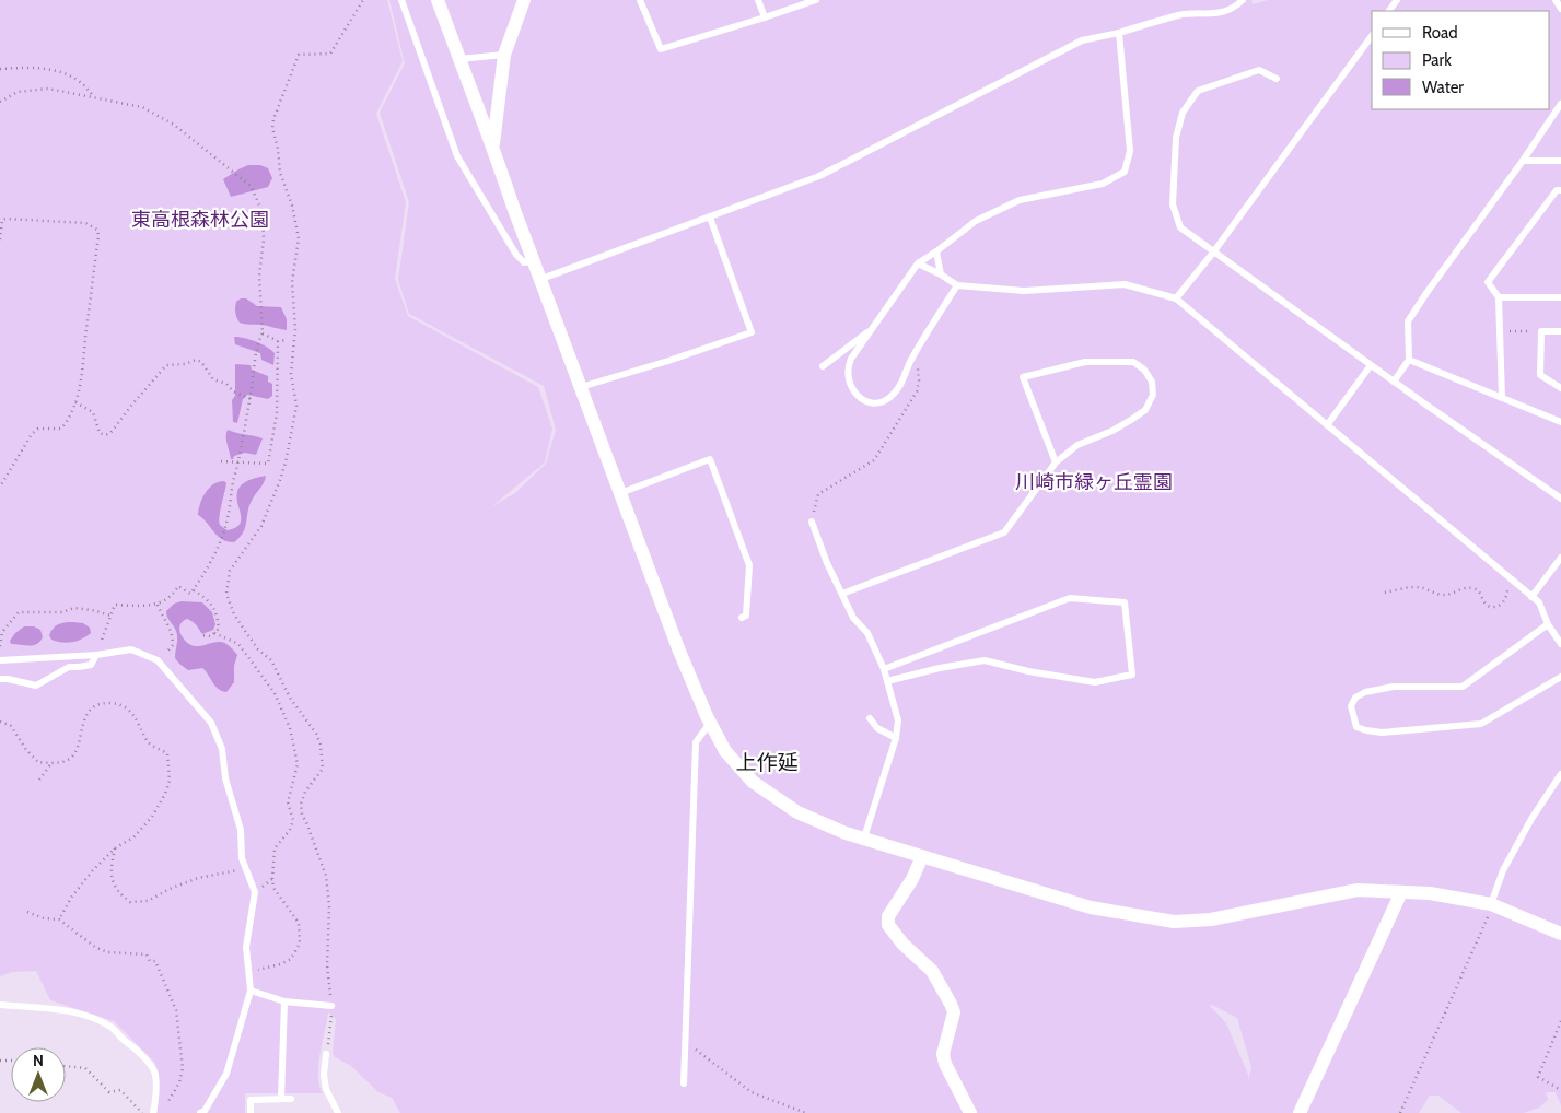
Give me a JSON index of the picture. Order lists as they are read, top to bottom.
{
  "districts": ["上作延"],
  "parks": ["東高根森林公園", "川崎市緑ヶ丘霊園"],
  "legend": ["Road", "Park", "Water"],
  "north": "top"
}
